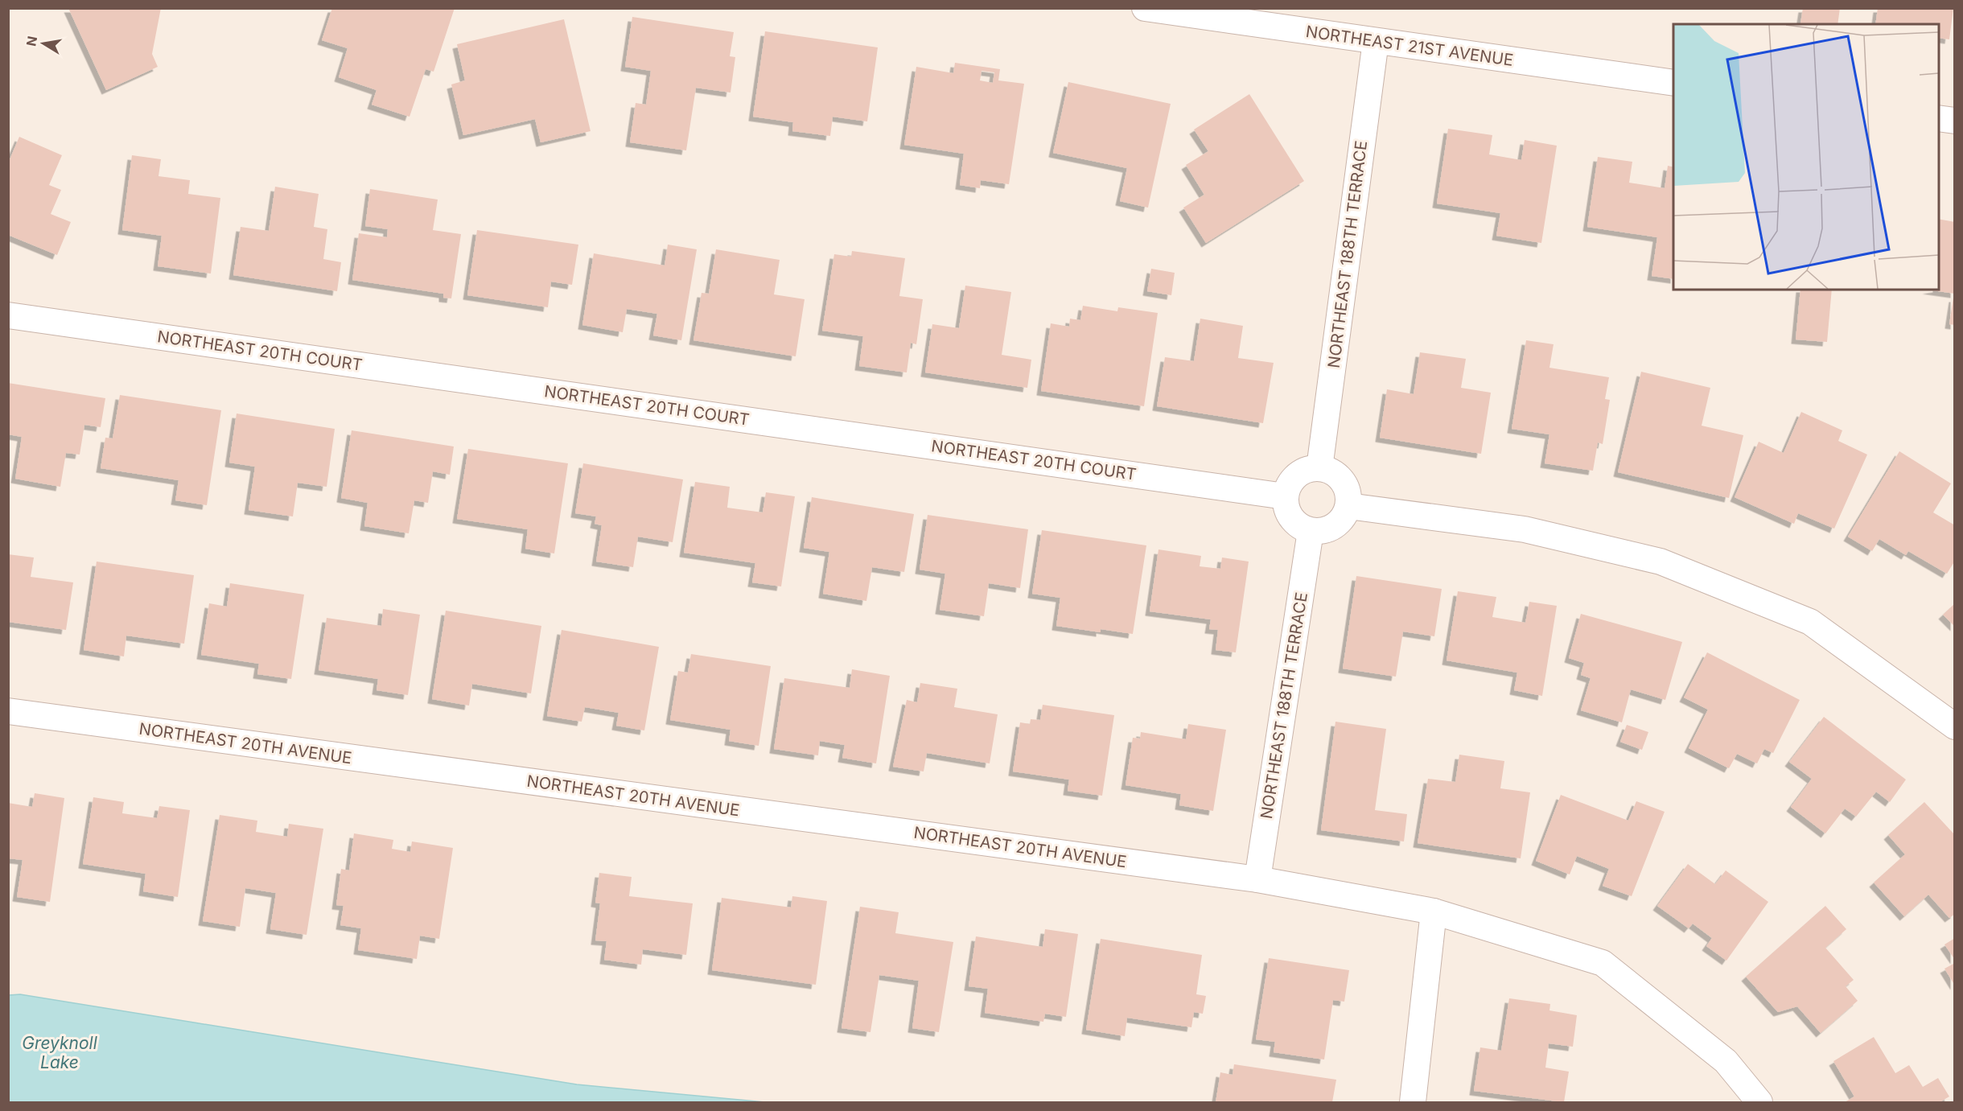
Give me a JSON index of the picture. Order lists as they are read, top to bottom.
{
  "streets": {
    "street": [
      "NORTHEAST 21ST AVENUE",
      "NORTHEAST 188TH TERRACE",
      "NORTHEAST 20TH COURT",
      "NORTHEAST 20TH AVENUE"
    ]
  },
  "crossings": [
    ["NORTHEAST 21ST AVENUE", "NORTHEAST 188TH TERRACE"],
    ["NORTHEAST 188TH TERRACE", "NORTHEAST 20TH COURT"],
    ["NORTHEAST 188TH TERRACE", "NORTHEAST 20TH AVENUE"]
  ],
  "water": ["Greyknoll Lake"],
  "north": "left"
}
